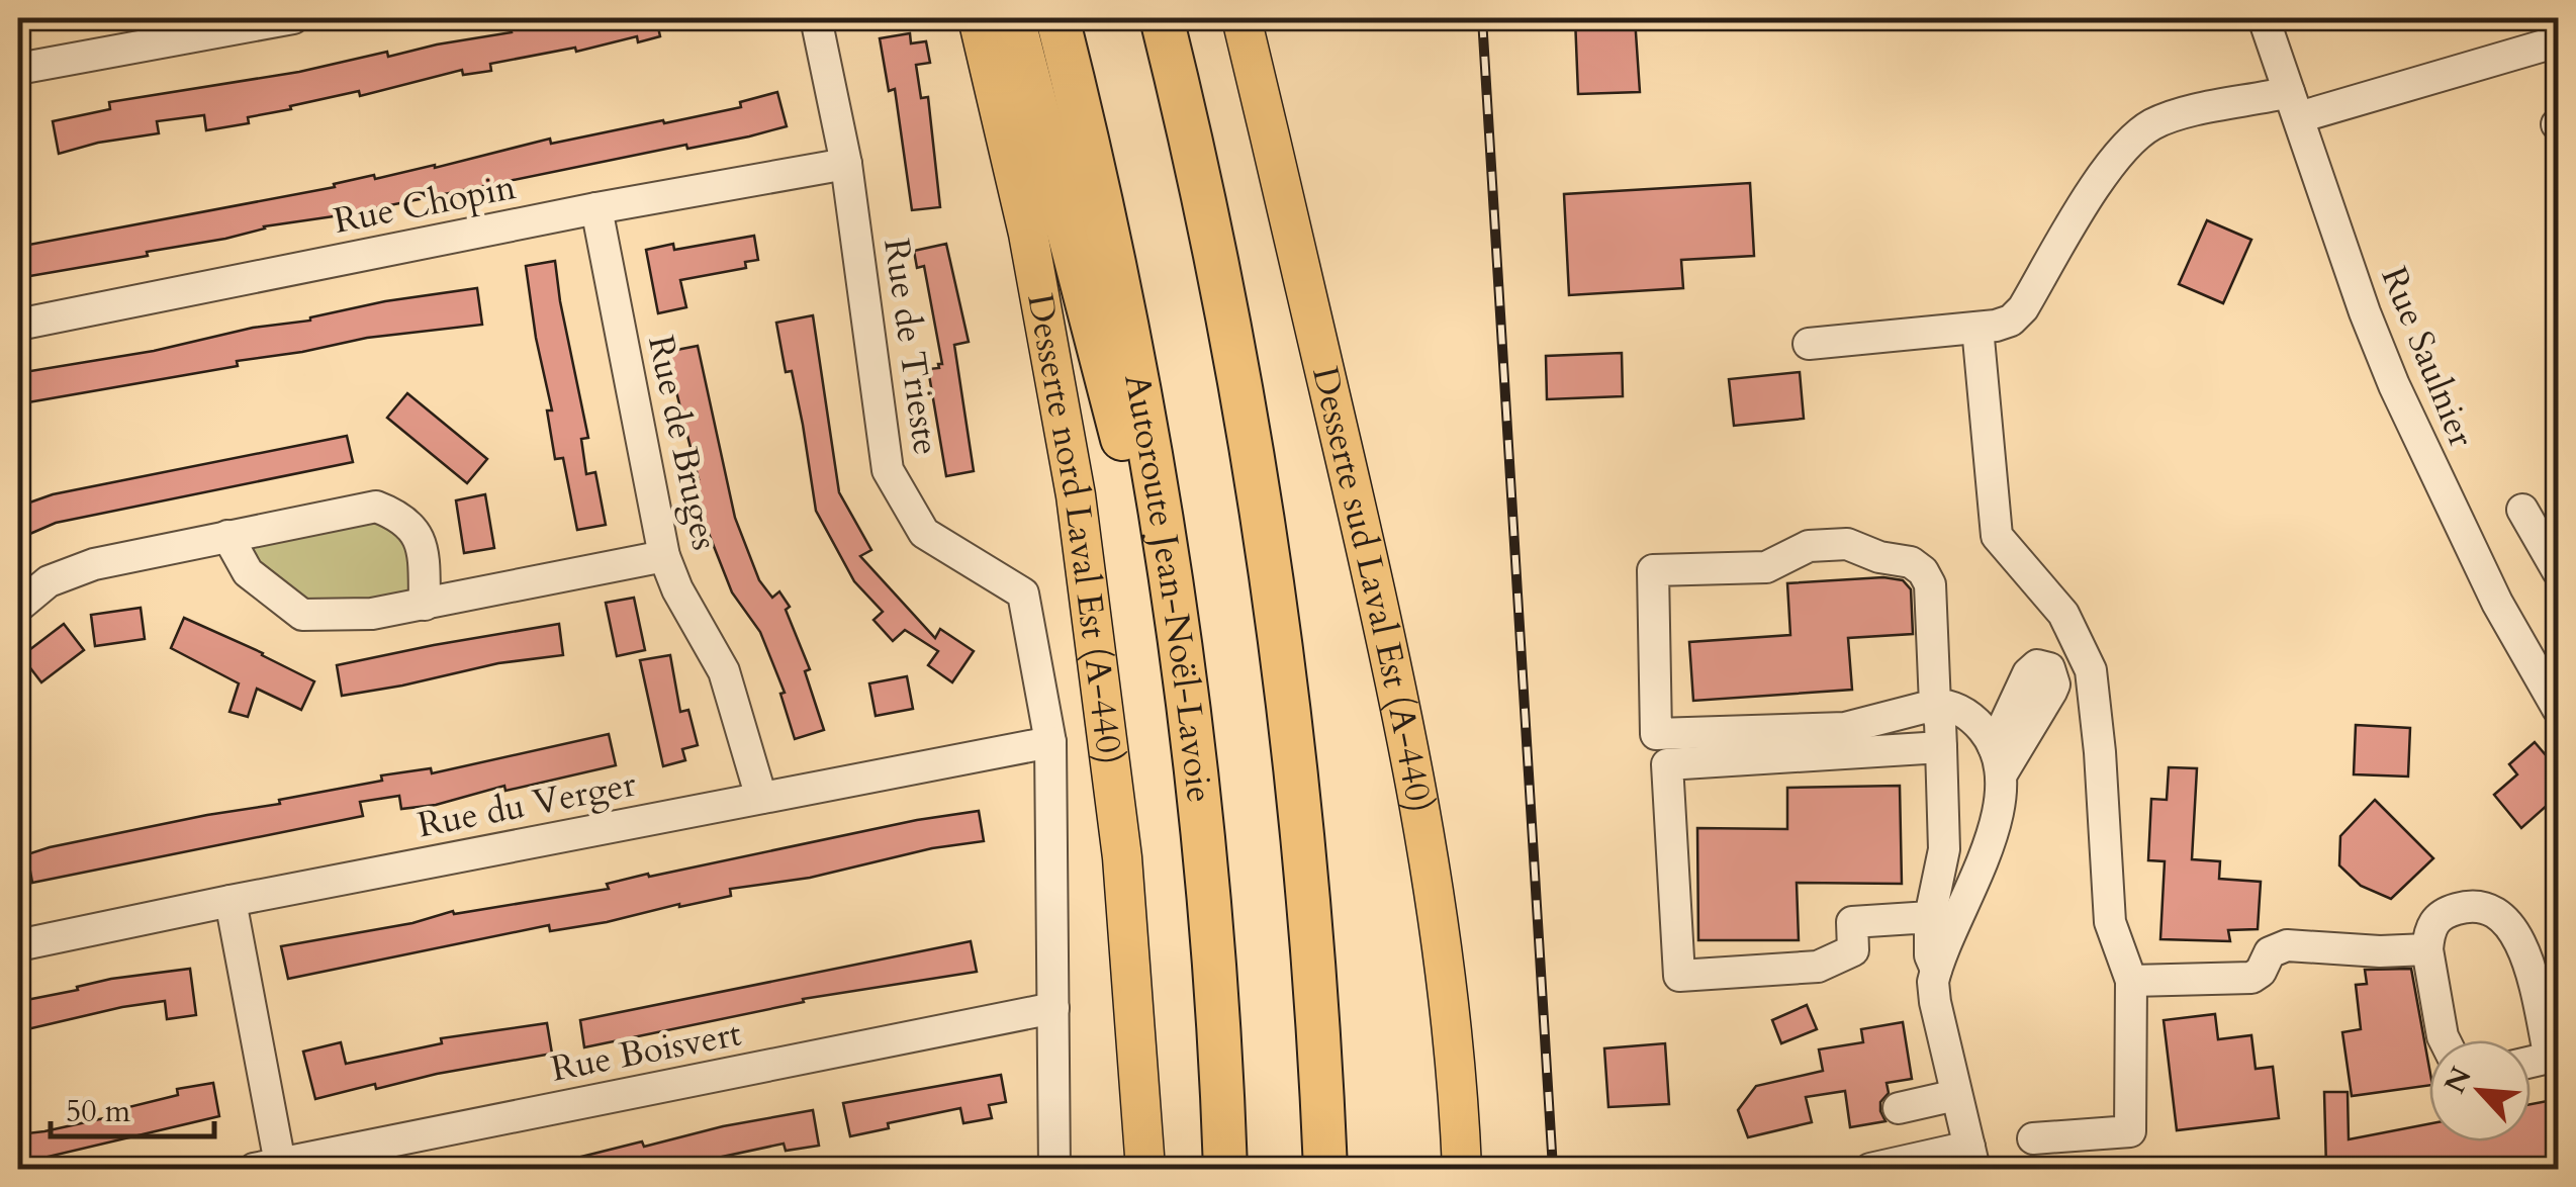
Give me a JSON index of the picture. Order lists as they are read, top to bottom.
{
  "streets": {
    "highway": ["Autoroute Jean-Noël-Lavoie"],
    "main road": ["Desserte nord Laval Est (A-440)", "Desserte sud Laval Est (A-440)"],
    "street": [
      "Rue Chopin",
      "Rue de Trieste",
      "Rue Saulnier",
      "Rue de Bruges",
      "Rue du Verger",
      "Rue Boisvert"
    ]
  },
  "crossings": [
    ["Rue Chopin", "Rue de Trieste"],
    ["Rue Chopin", "Rue de Bruges"],
    ["Rue de Trieste", "Rue du Verger"],
    ["Rue de Trieste", "Rue Boisvert"],
    ["Rue de Bruges", "Rue du Verger"]
  ],
  "scale_bar": "50 m",
  "north": "top left"
}
